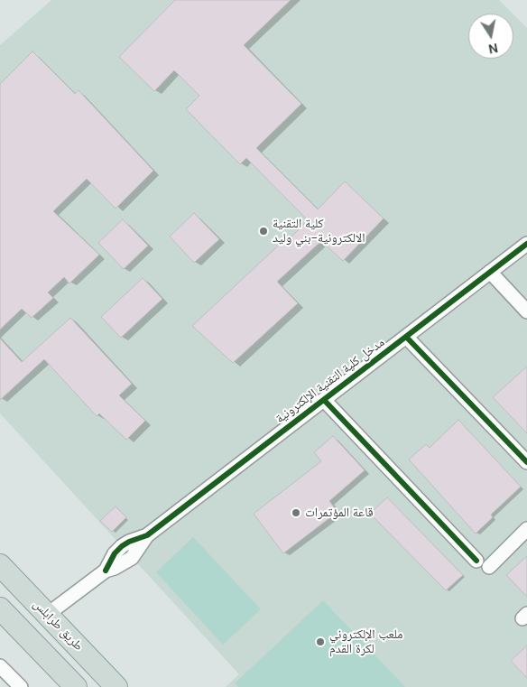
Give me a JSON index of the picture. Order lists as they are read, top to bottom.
{
  "streets": {
    "highway": ["طريق طرابلس"],
    "street": ["مدخل كلية التقنية الإلكترونية"]
  },
  "crossings": [
    ["مدخل كلية التقنية الإلكترونية", "طريق طرابلس"]
  ],
  "places": ["كلية التقنية الالكترونية-بني وليد", "قاعة المؤتمرات", "ملعب الإلكتروني لكرة القدم"],
  "north": "bottom"
}
